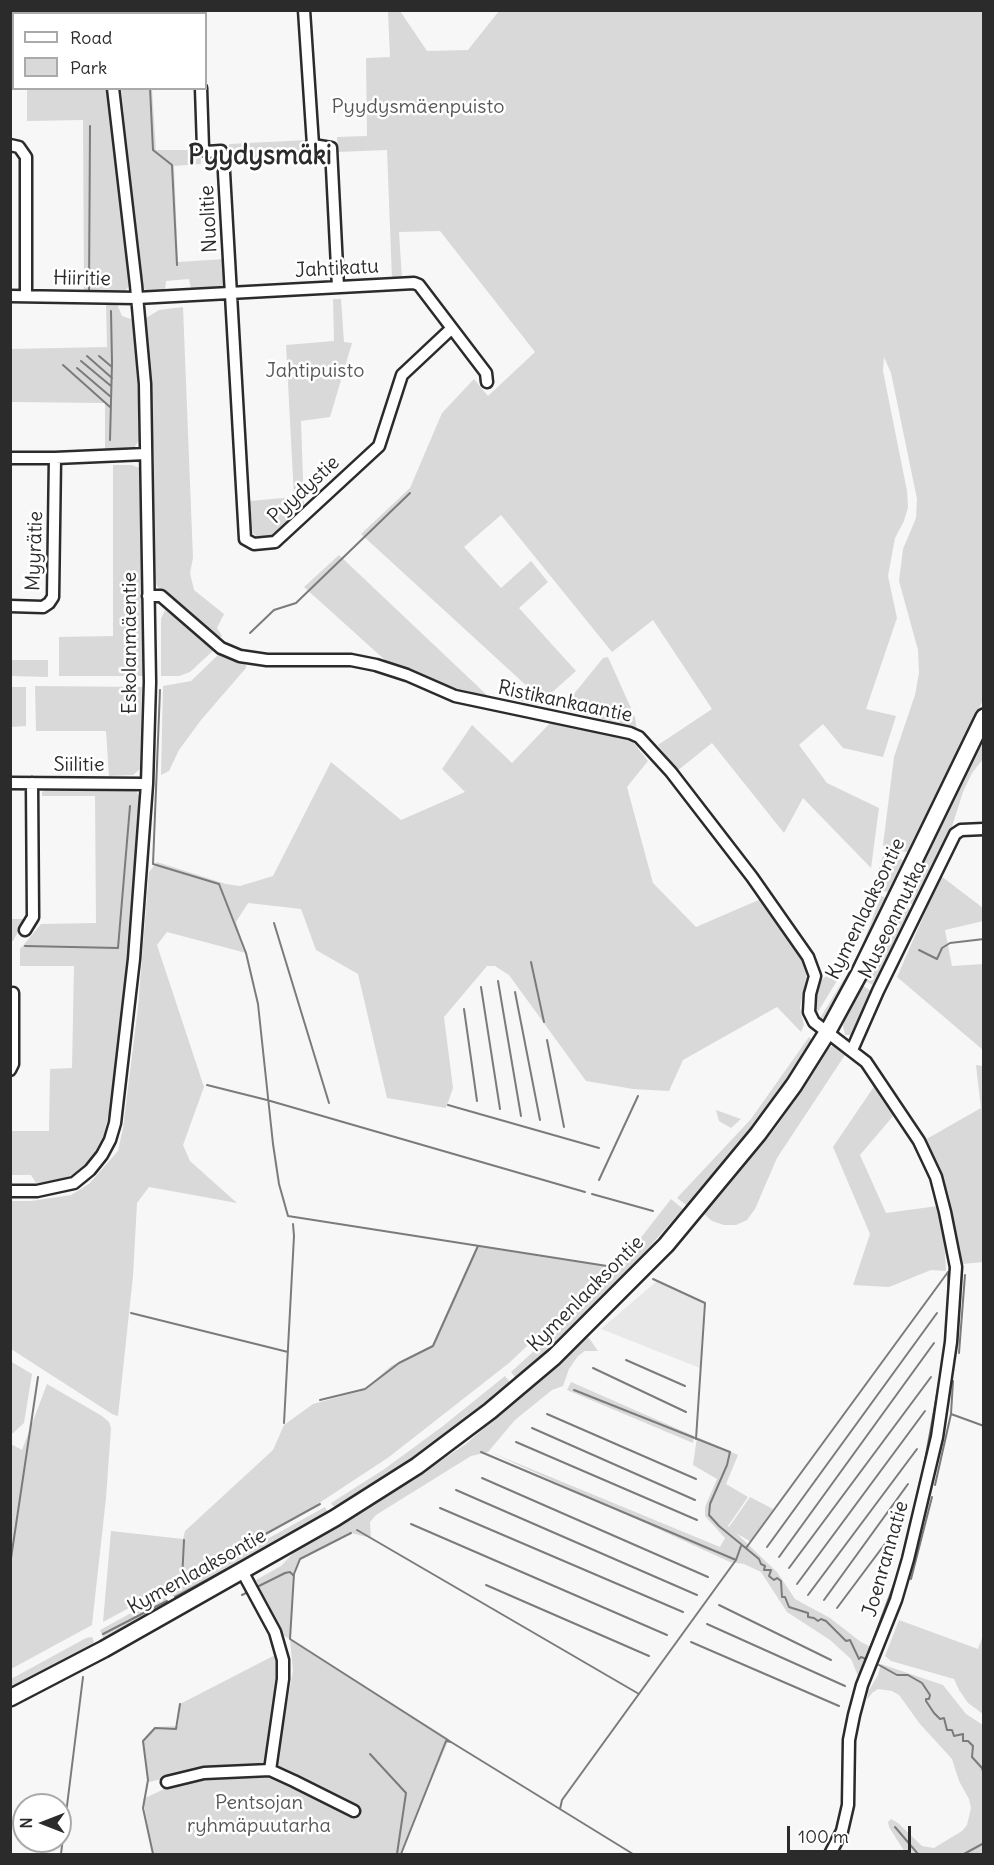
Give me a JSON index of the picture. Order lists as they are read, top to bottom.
{
  "streets": {
    "main road": ["Kymenlaaksontie"],
    "street": [
      "Nuolitie",
      "Jahtikatu",
      "Hiiritie",
      "Pyydystie",
      "Myyrätie",
      "Eskolanmäentie",
      "Ristikankaantie",
      "Siilitie",
      "Museonmutka",
      "Joenrannatie"
    ]
  },
  "crossings": [
    ["Nuolitie", "Jahtikatu"],
    ["Nuolitie", "Pyydystie"],
    ["Jahtikatu", "Hiiritie"],
    ["Jahtikatu", "Pyydystie"],
    ["Jahtikatu", "Eskolanmäentie"],
    ["Hiiritie", "Eskolanmäentie"],
    ["Eskolanmäentie", "Ristikankaantie"],
    ["Eskolanmäentie", "Siilitie"],
    ["Ristikankaantie", "Kymenlaaksontie"],
    ["Ristikankaantie", "Joenrannatie"],
    ["Kymenlaaksontie", "Joenrannatie"],
    ["Museonmutka", "Joenrannatie"]
  ],
  "districts": ["Pyydysmäki"],
  "parks": ["Pyydysmäenpuisto", "Jahtipuisto", "Pentsojan ryhmäpuutarha"],
  "legend": ["Road", "Park"],
  "scale_bar": "100 m",
  "north": "left"
}
